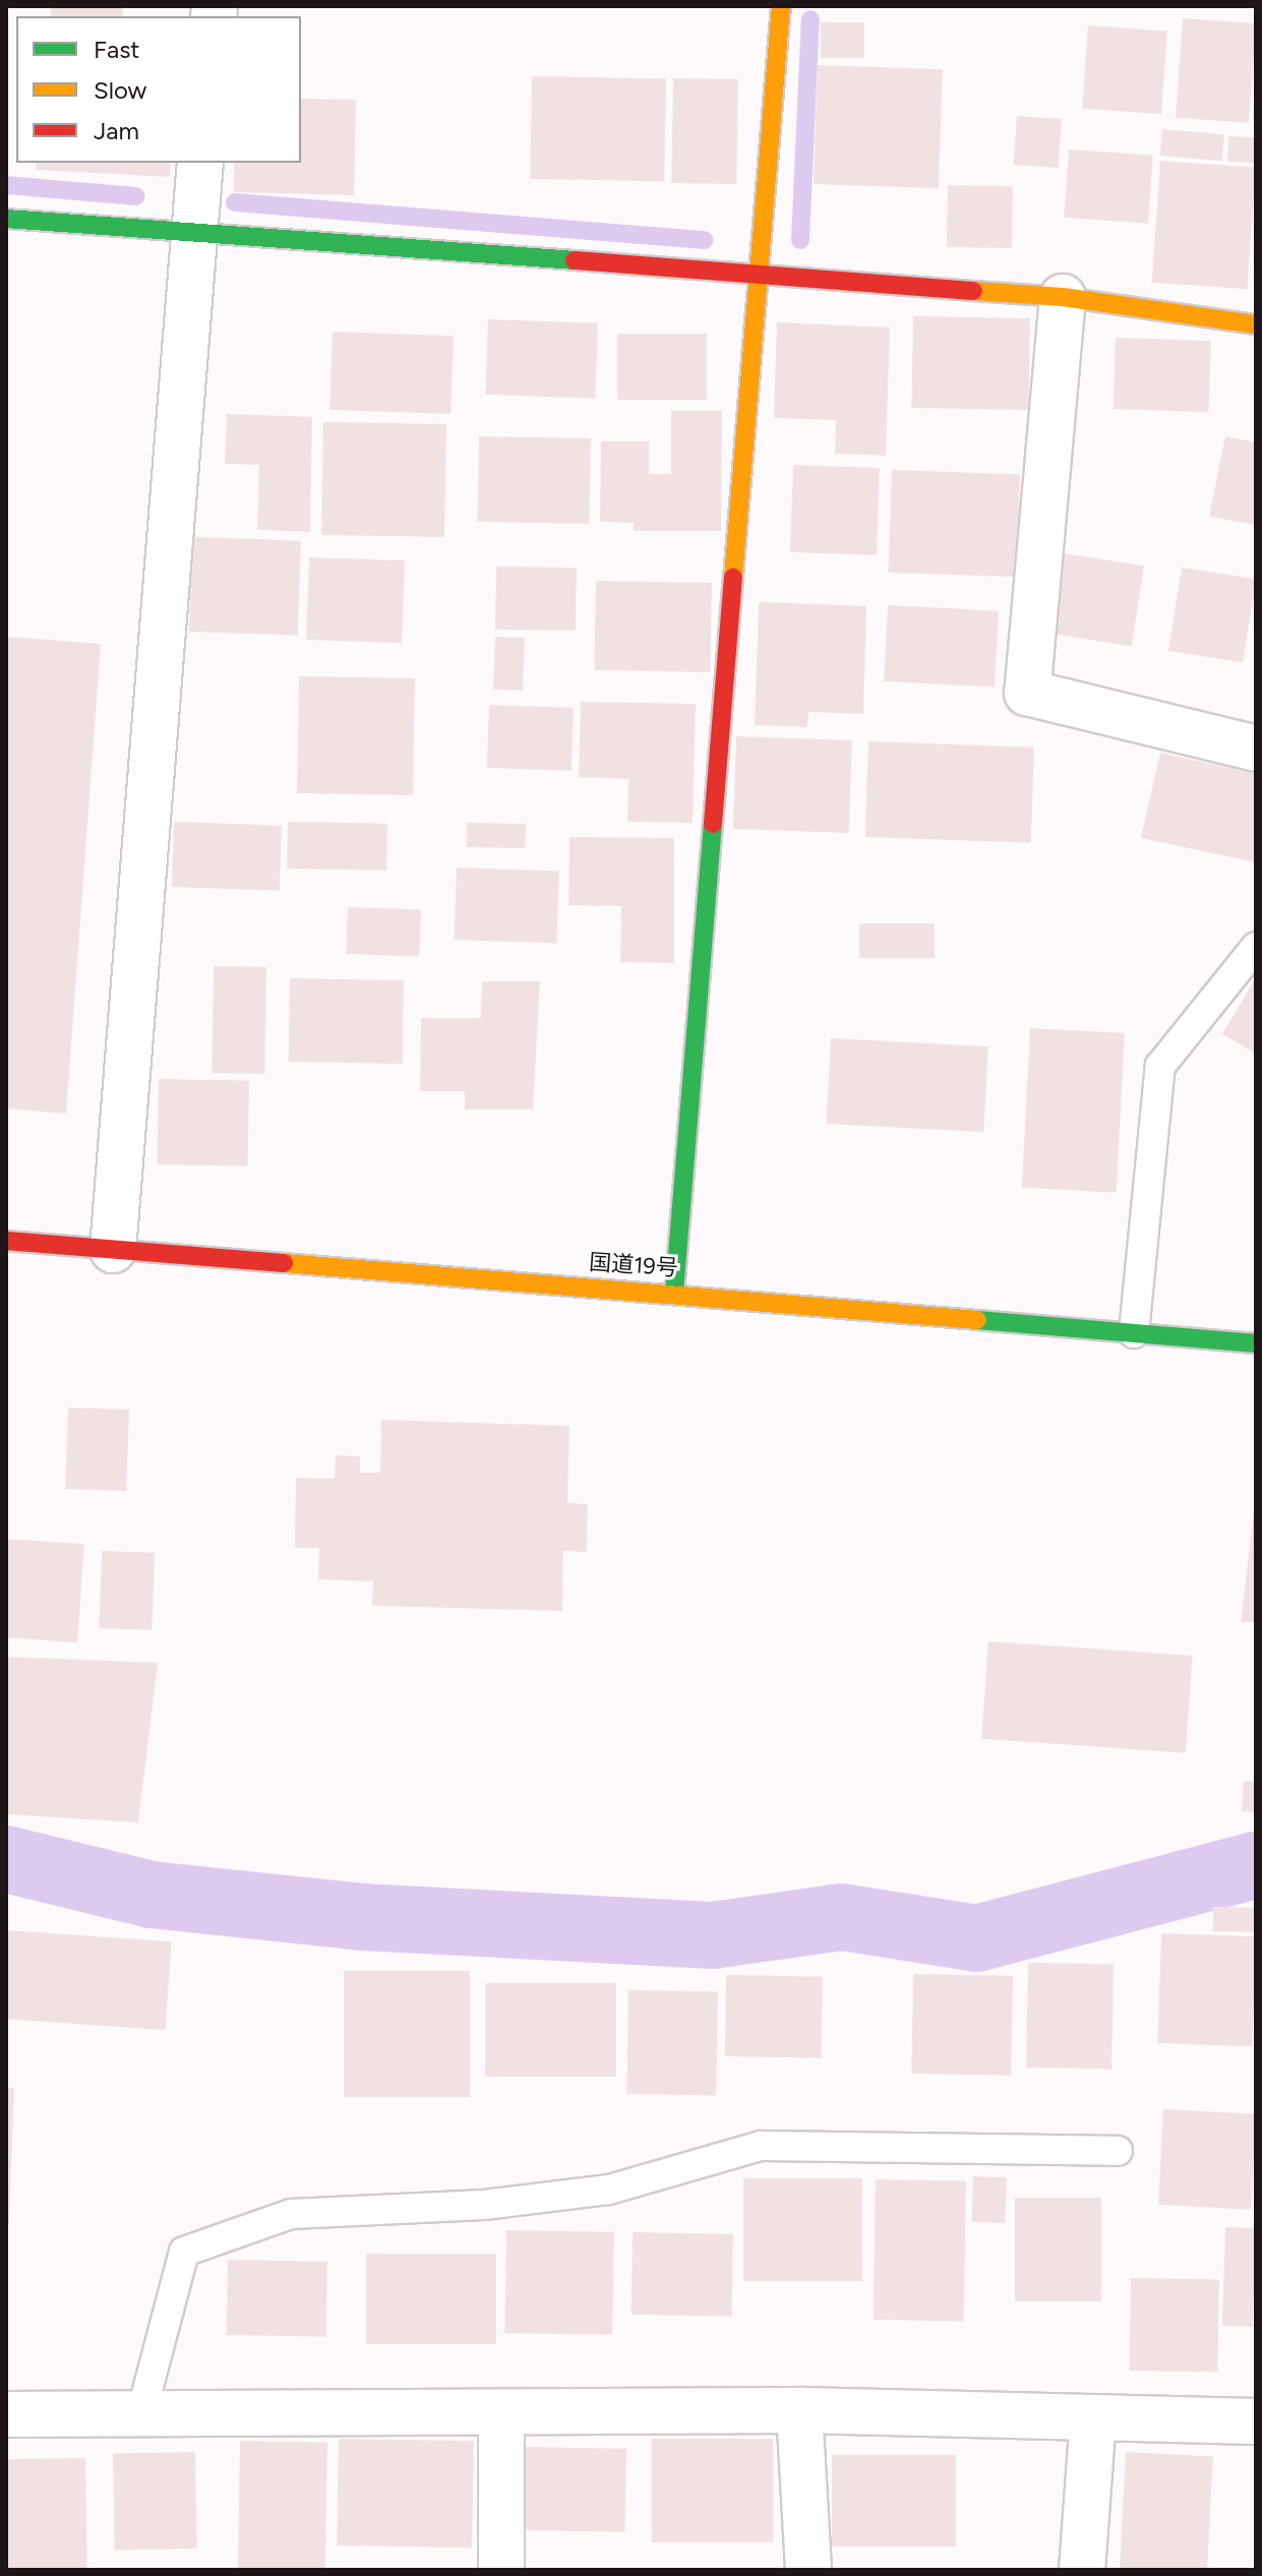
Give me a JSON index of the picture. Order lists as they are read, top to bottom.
{
  "streets": {
    "main road": ["国道19号"]
  },
  "legend": ["Fast", "Slow", "Jam"]
}
